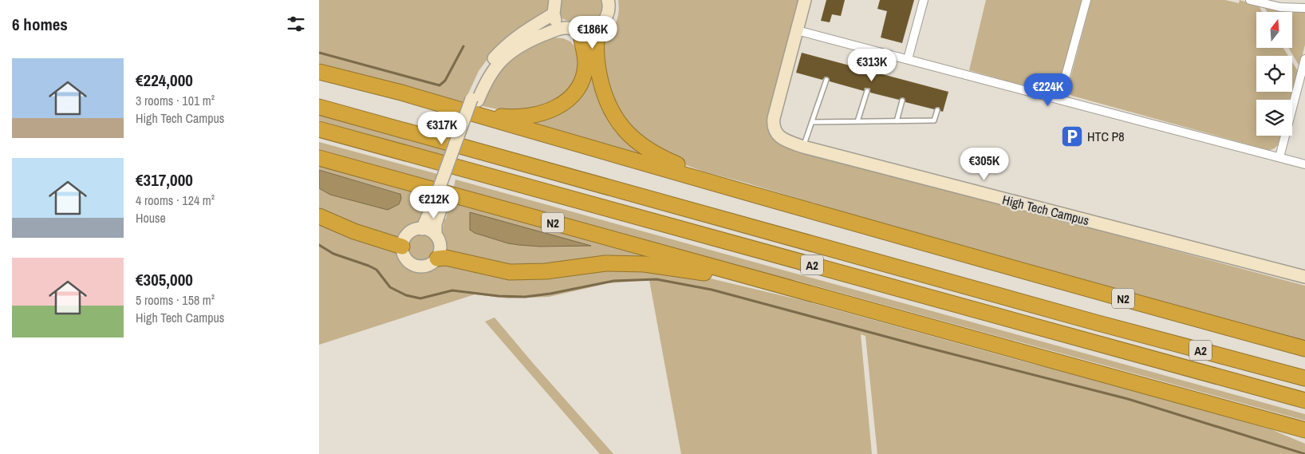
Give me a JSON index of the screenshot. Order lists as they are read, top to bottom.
{
  "streets": {
    "highway": ["N2", "A2"],
    "street": ["High Tech Campus"]
  },
  "places": {
    "parking": ["HTC P8"]
  },
  "north": "top",
  "page": {
    "heading": "6 homes",
    "price": [
      "€186K",
      "€313K",
      "€224K",
      "€317K",
      "€305K",
      "€212K"
    ],
    "list": [
      {
        "name": "€224,000",
        "note": "3 rooms · 101 m² · High Tech Campus"
      },
      {
        "name": "€317,000",
        "note": "4 rooms · 124 m² · House"
      },
      {
        "name": "€305,000",
        "note": "5 rooms · 158 m² · High Tech Campus"
      }
    ]
  }
}
